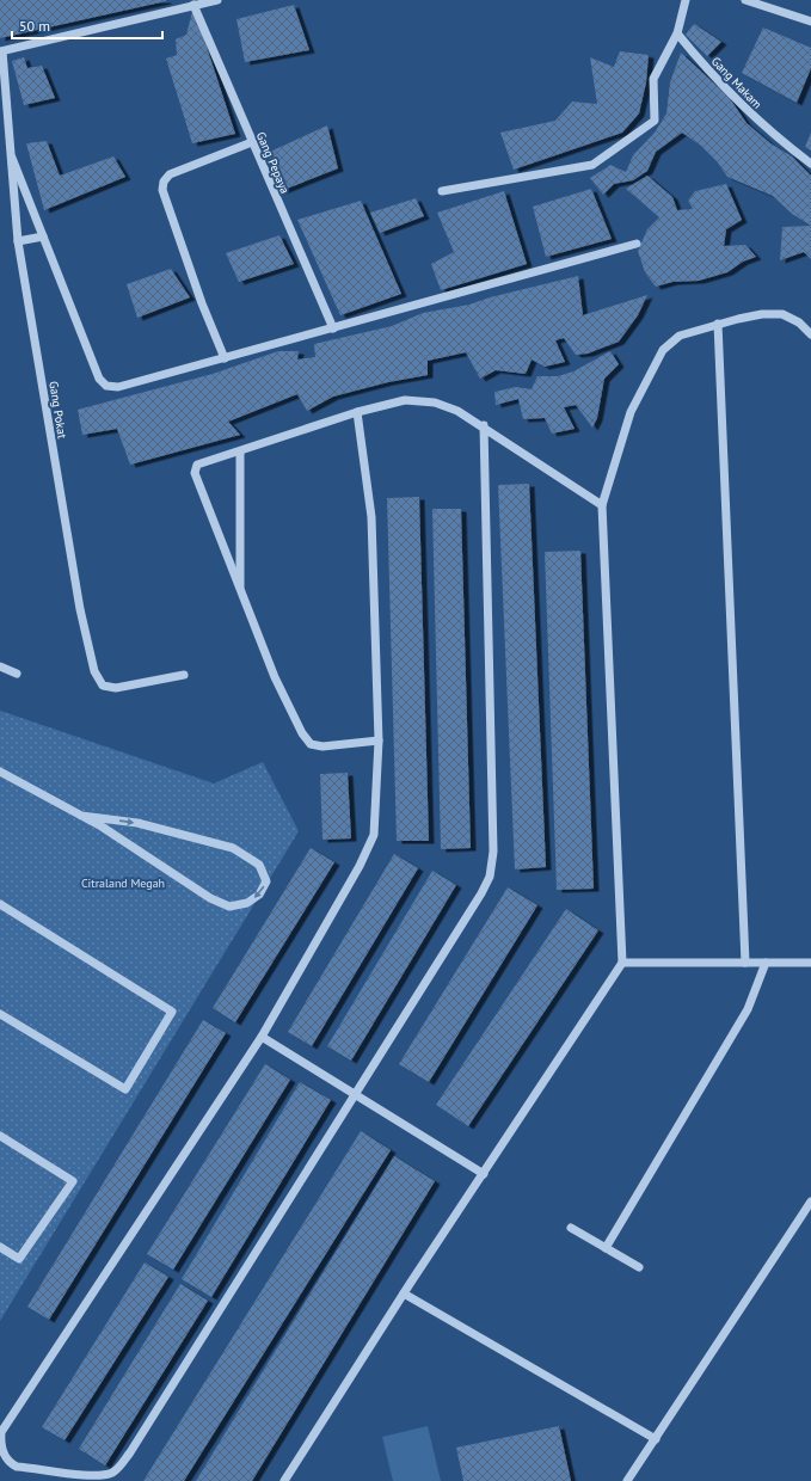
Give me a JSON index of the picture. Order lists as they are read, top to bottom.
{
  "streets": {
    "street": ["Gang Makam", "Gang Pepaya", "Gang Pokat"]
  },
  "parks": ["Citraland Megah"],
  "scale_bar": "50 m"
}
